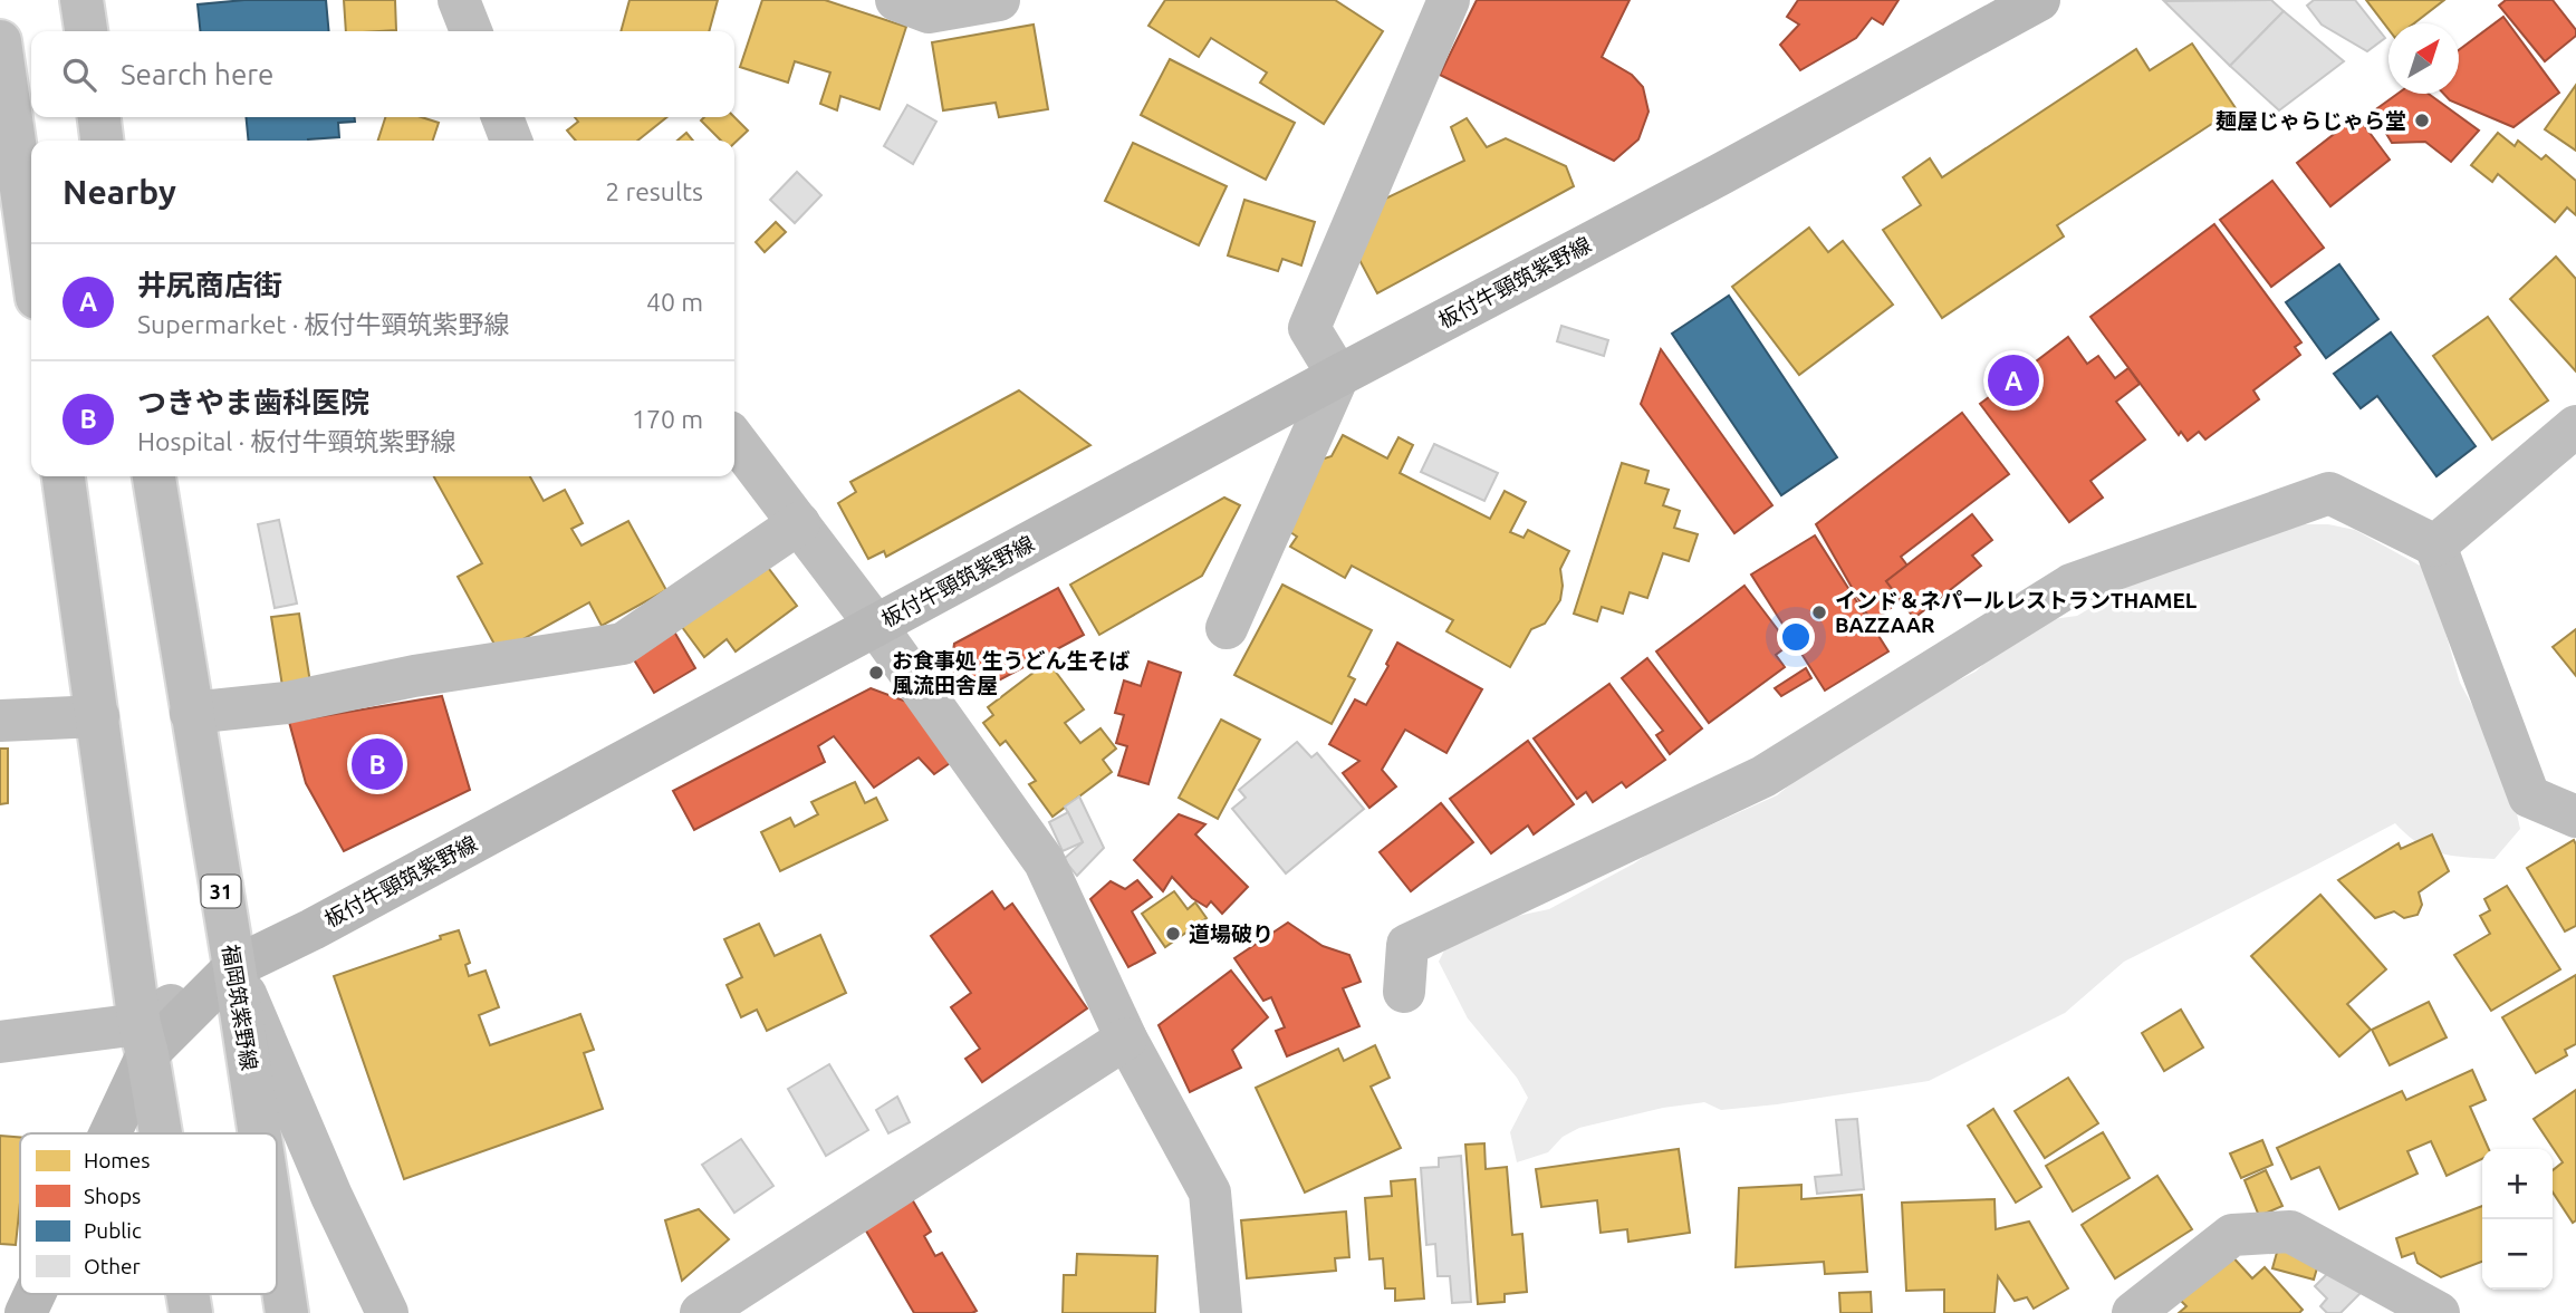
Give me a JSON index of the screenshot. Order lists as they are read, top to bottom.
{
  "streets": {
    "main road": ["板付牛頸筑紫野線"],
    "street": ["31", "福岡筑紫野線"]
  },
  "crossings": [
    ["板付牛頸筑紫野線", "福岡筑紫野線"]
  ],
  "places": [
    "麺屋じゃらじゃら堂",
    "インド＆ネパールレストランTHAMEL BAZZAAR",
    "お食事処 生うどん生そば 風流田舎屋",
    "道場破り"
  ],
  "legend": [
    "Homes",
    "Shops",
    "Public",
    "Other"
  ],
  "north": "top right",
  "page": {
    "search": "Search here",
    "heading": ["Nearby", "2 results"],
    "list": [
      {
        "mark": "A",
        "name": "井尻商店街",
        "note": "Supermarket · 板付牛頸筑紫野線",
        "value": "40 m"
      },
      {
        "mark": "B",
        "name": "つきやま歯科医院",
        "note": "Hospital · 板付牛頸筑紫野線",
        "value": "170 m"
      }
    ],
    "pins": ["A", "B"],
    "map_buttons": ["+", "−"]
  }
}
